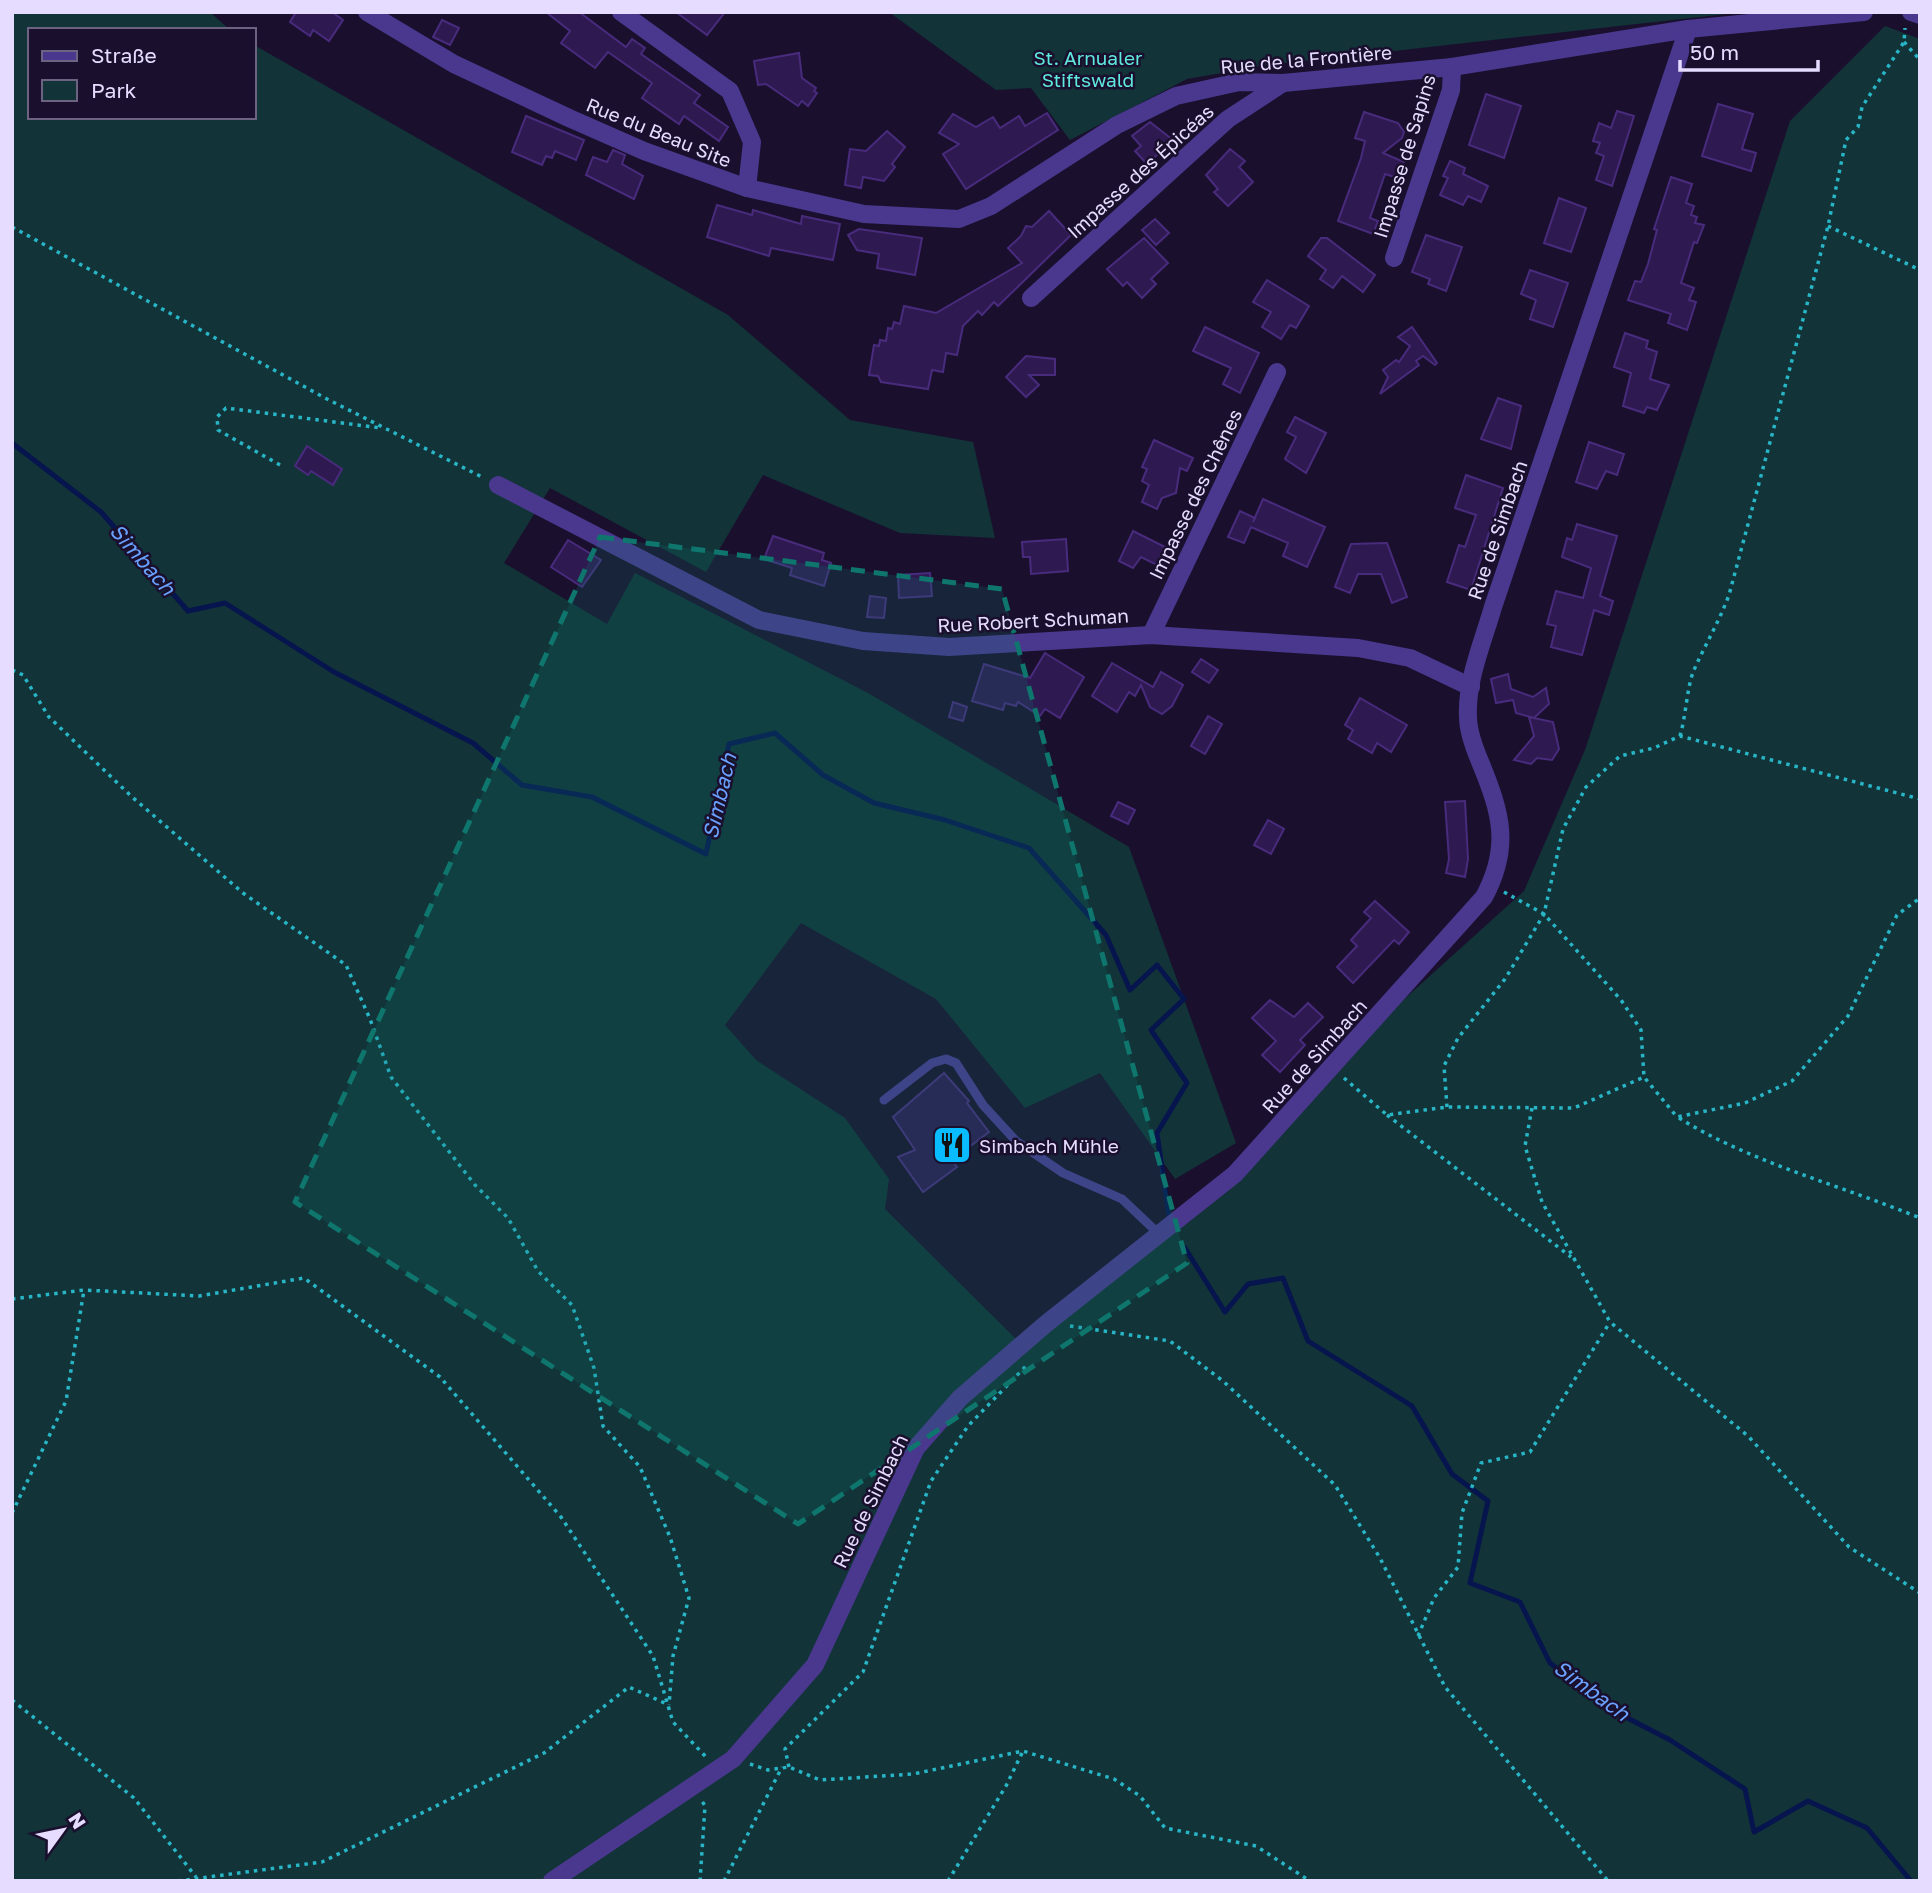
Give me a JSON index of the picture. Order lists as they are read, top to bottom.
{
  "streets": {
    "street": [
      "Rue de la Frontière",
      "Rue du Beau Site",
      "Impasse de Sapins",
      "Impasse des Épicéas",
      "Impasse des Chênes",
      "Rue de Simbach",
      "Rue Robert Schuman"
    ]
  },
  "crossings": [
    ["Rue de la Frontière", "Rue du Beau Site"],
    ["Rue de la Frontière", "Impasse de Sapins"],
    ["Rue de la Frontière", "Impasse des Épicéas"],
    ["Rue de la Frontière", "Rue de Simbach"],
    ["Impasse des Chênes", "Rue Robert Schuman"],
    ["Rue de Simbach", "Rue Robert Schuman"]
  ],
  "water": ["Simbach"],
  "parks": ["St. Arnualer Stiftswald"],
  "places": {
    "restaurant": ["Simbach Mühle"]
  },
  "legend": ["Straße", "Park"],
  "scale_bar": "50 m",
  "north": "top right"
}
